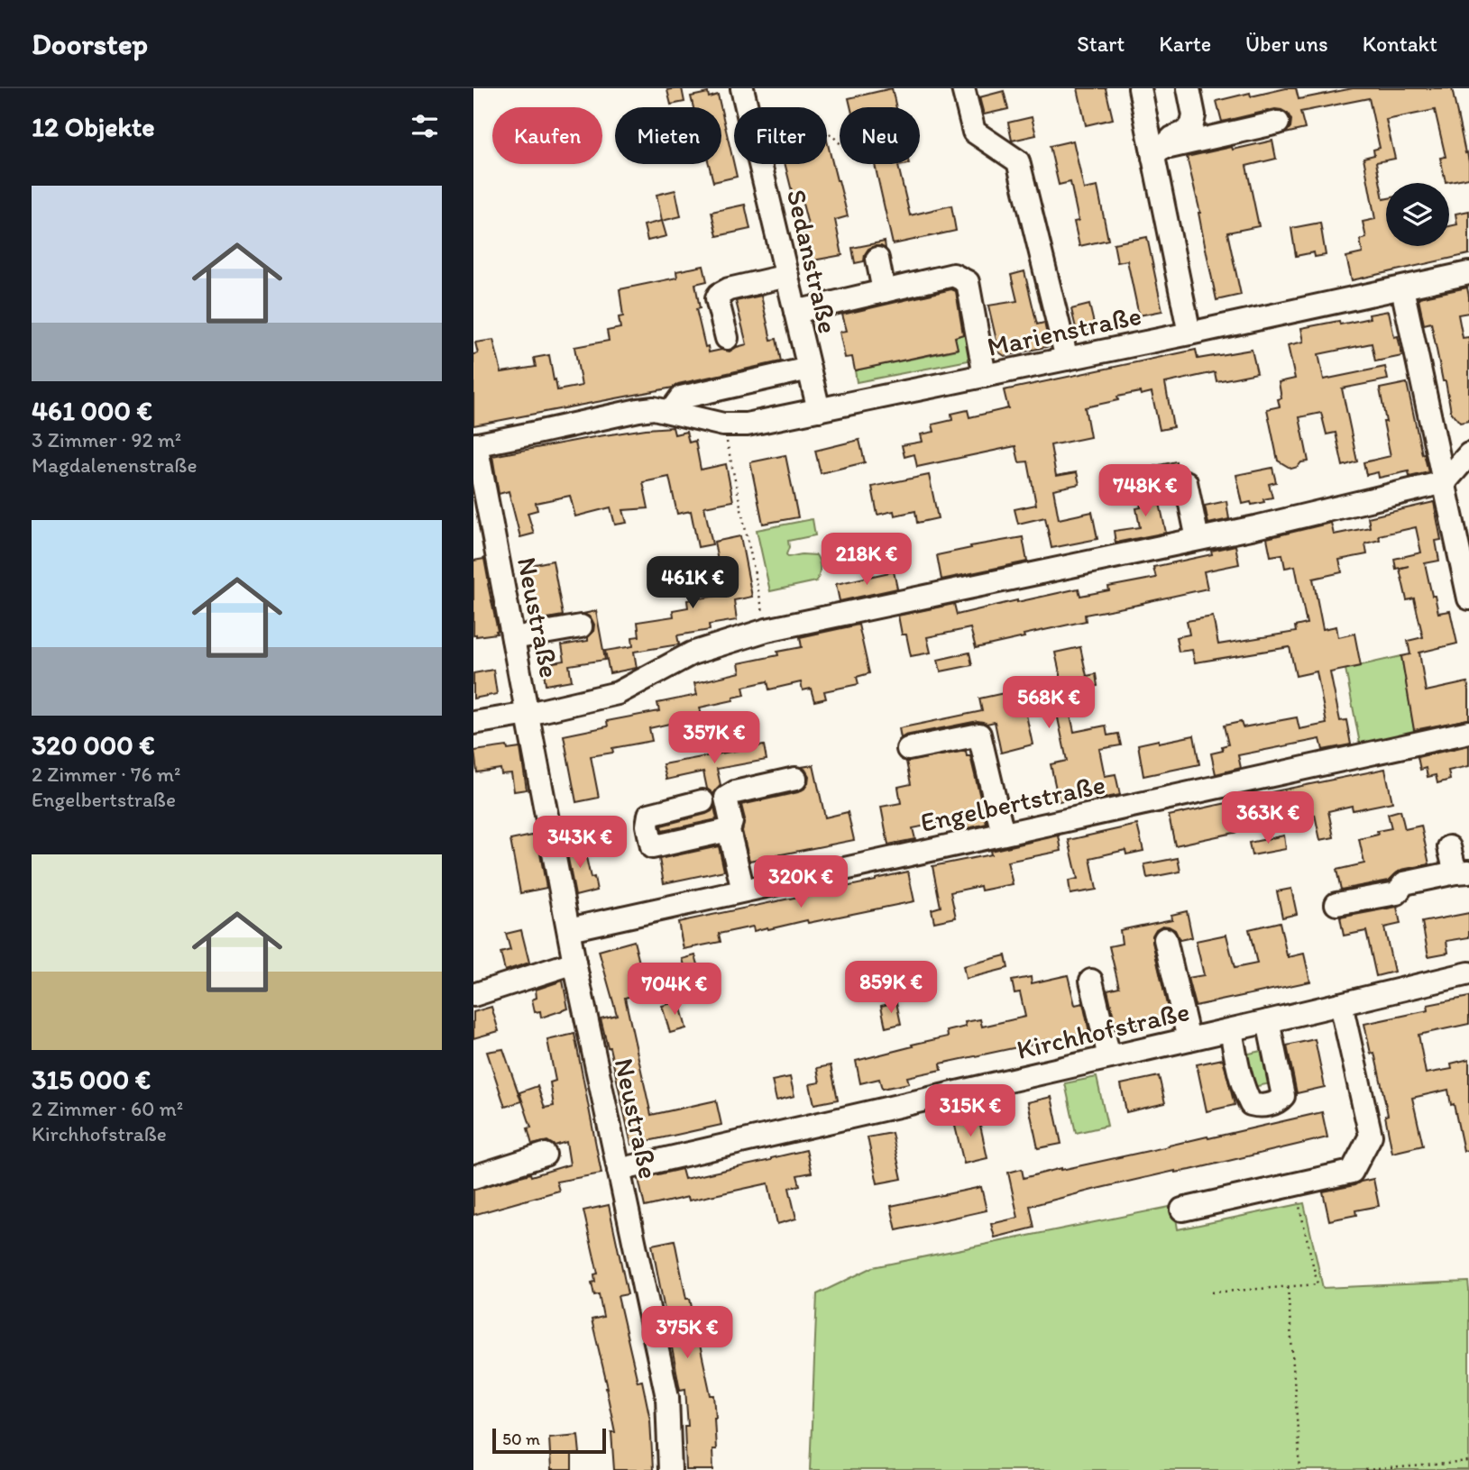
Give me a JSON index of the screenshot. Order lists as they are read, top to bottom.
{
  "streets": {
    "street": [
      "Sedanstraße",
      "Marienstraße",
      "Neustraße",
      "Engelbertstraße",
      "Kirchhofstraße"
    ]
  },
  "crossings": [
    ["Sedanstraße", "Marienstraße"],
    ["Marienstraße", "Neustraße"],
    ["Neustraße", "Engelbertstraße"],
    ["Neustraße", "Kirchhofstraße"]
  ],
  "scale_bar": "50 m",
  "page": {
    "header": "Doorstep",
    "nav": [
      "Start",
      "Karte",
      "Über uns",
      "Kontakt"
    ],
    "heading": "12 Objekte",
    "chip": [
      "Kaufen",
      "Mieten",
      "Filter",
      "Neu"
    ],
    "list": [
      {
        "name": "461 000 €",
        "note": "3 Zimmer · 92 m² · Magdalenenstraße"
      },
      {
        "name": "320 000 €",
        "note": "2 Zimmer · 76 m² · Engelbertstraße"
      },
      {
        "name": "315 000 €",
        "note": "2 Zimmer · 60 m² · Kirchhofstraße"
      }
    ],
    "price": [
      "748K €",
      "218K €",
      "461K €",
      "568K €",
      "357K €",
      "363K €",
      "343K €",
      "320K €",
      "859K €",
      "704K €",
      "315K €",
      "375K €"
    ],
    "scale": "50 m"
  }
}
